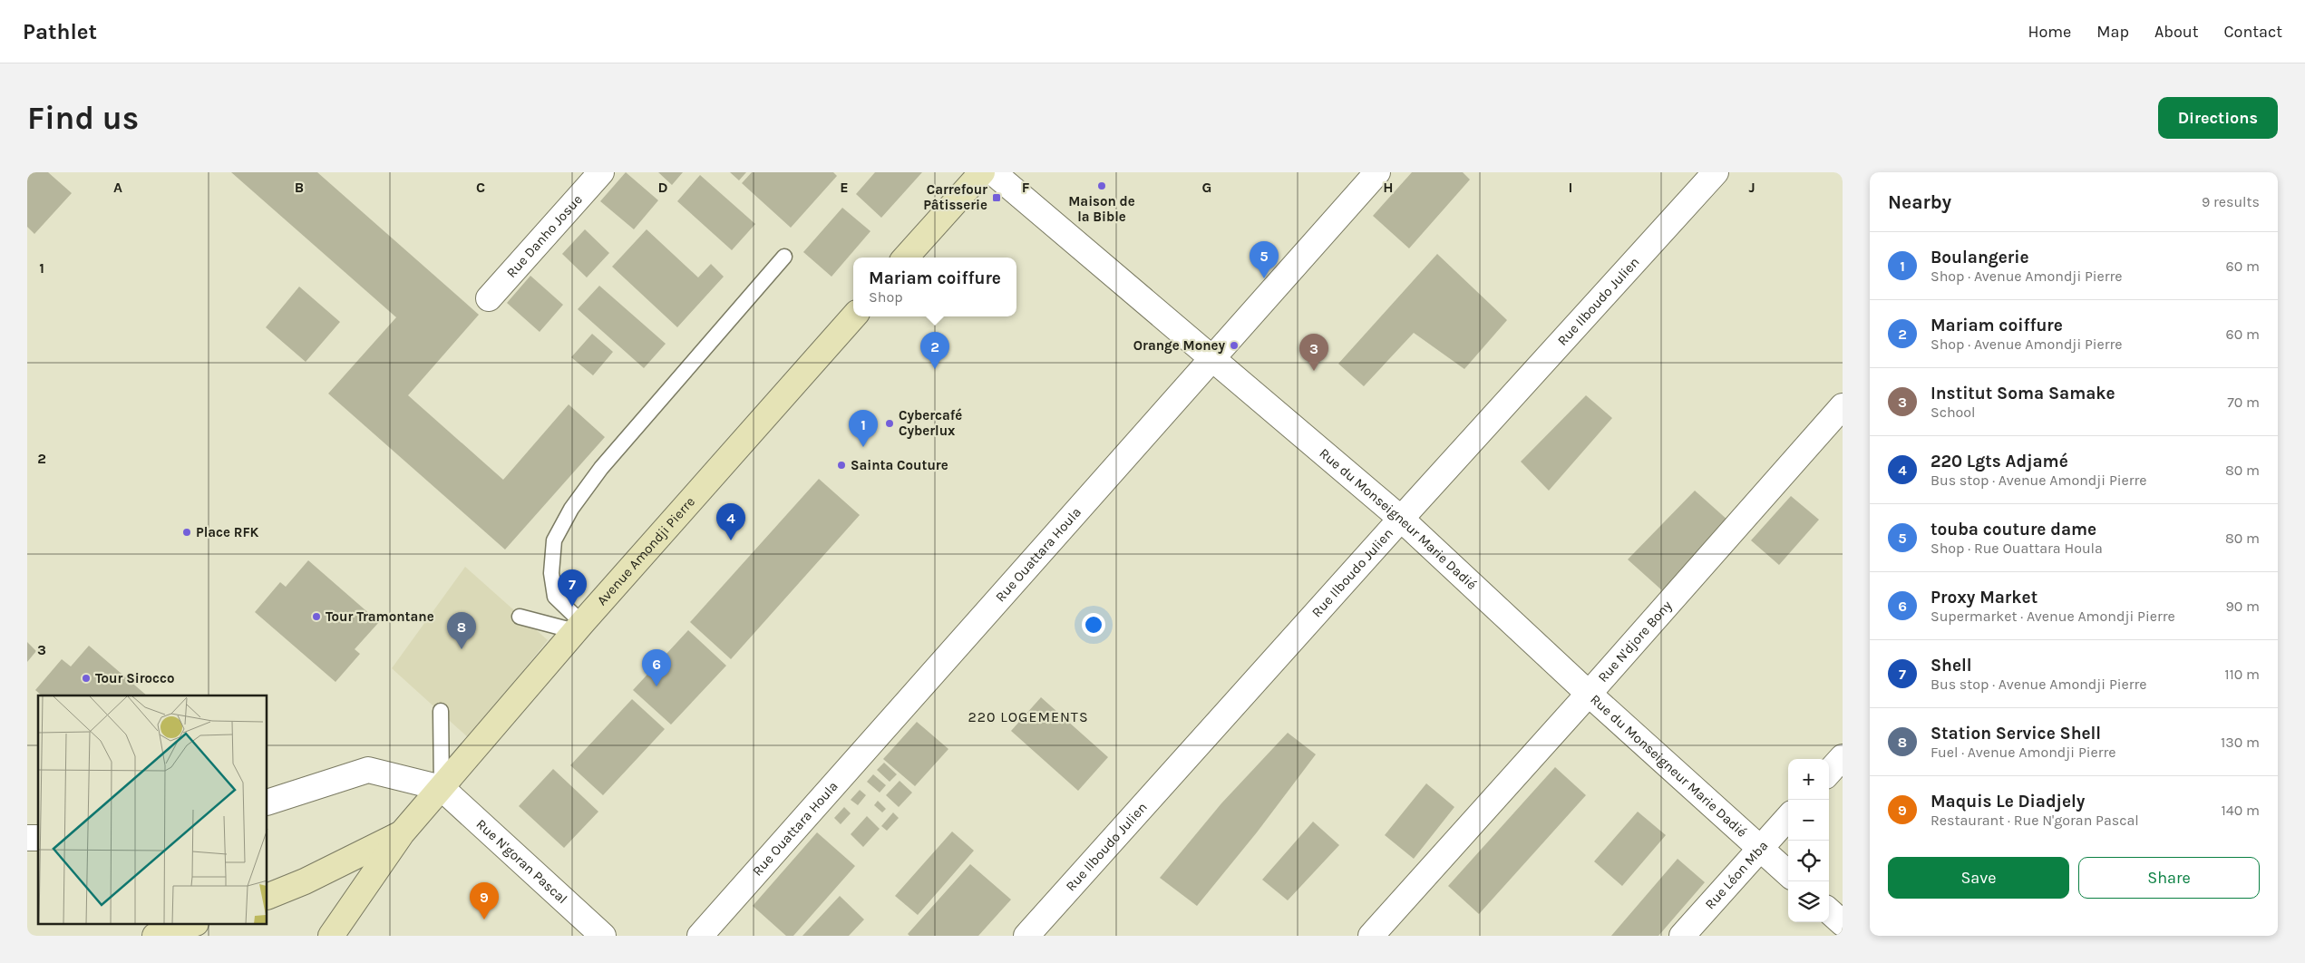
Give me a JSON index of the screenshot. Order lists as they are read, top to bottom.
{
  "streets": {
    "street": [
      "Rue Danho Josue",
      "Rue Ilboudo Julien",
      "Rue du Monseigneur Marie Dadié",
      "Avenue Amondji Pierre",
      "Rue Ouattara Houla",
      "Rue N'djore Bony",
      "Rue N'goran Pascal",
      "Rue Léon Mba"
    ]
  },
  "crossings": [
    ["Rue Ilboudo Julien", "Rue du Monseigneur Marie Dadié"],
    ["Rue du Monseigneur Marie Dadié", "Rue Ouattara Houla"],
    ["Rue du Monseigneur Marie Dadié", "Rue N'djore Bony"],
    ["Rue du Monseigneur Marie Dadié", "Rue Léon Mba"],
    ["Avenue Amondji Pierre", "Rue N'goran Pascal"]
  ],
  "districts": ["220 LOGEMENTS"],
  "places": {
    "other": [
      "Maison de la Bible",
      "Orange Money",
      "Cybercafé Cyberlux",
      "Sainta Couture",
      "Place RFK",
      "Tour Tramontane",
      "Tour Sirocco"
    ],
    "transit": ["Carrefour Pâtisserie"]
  },
  "page": {
    "header": "Pathlet",
    "nav": [
      "Home",
      "Map",
      "About",
      "Contact"
    ],
    "buttons": [
      "Directions",
      ["Save", "Share"]
    ],
    "title": "Find us",
    "heading": ["Nearby", "9 results"],
    "list": [
      {
        "mark": "1",
        "name": "Boulangerie",
        "note": "Shop · Avenue Amondji Pierre",
        "value": "60 m"
      },
      {
        "mark": "2",
        "name": "Mariam coiffure",
        "note": "Shop · Avenue Amondji Pierre",
        "value": "60 m"
      },
      {
        "mark": "3",
        "name": "Institut Soma Samake",
        "note": "School",
        "value": "70 m"
      },
      {
        "mark": "4",
        "name": "220 Lgts Adjamé",
        "note": "Bus stop · Avenue Amondji Pierre",
        "value": "80 m"
      },
      {
        "mark": "5",
        "name": "touba couture dame",
        "note": "Shop · Rue Ouattara Houla",
        "value": "80 m"
      },
      {
        "mark": "6",
        "name": "Proxy Market",
        "note": "Supermarket · Avenue Amondji Pierre",
        "value": "90 m"
      },
      {
        "mark": "7",
        "name": "Shell",
        "note": "Bus stop · Avenue Amondji Pierre",
        "value": "110 m"
      },
      {
        "mark": "8",
        "name": "Station Service Shell",
        "note": "Fuel · Avenue Amondji Pierre",
        "value": "130 m"
      },
      {
        "mark": "9",
        "name": "Maquis Le Diadjely",
        "note": "Restaurant · Rue N'goran Pascal",
        "value": "140 m"
      }
    ],
    "pins": [
      "5",
      "2",
      "3",
      "1",
      "4",
      "7",
      "8",
      "6",
      "9"
    ],
    "popup": ["Mariam coiffure", "Shop"],
    "map_buttons": ["+", "−"]
  },
  "grid": {
    "columns": [
      "A",
      "B",
      "C",
      "D",
      "E",
      "F",
      "G",
      "H",
      "I",
      "J"
    ],
    "rows": ["1", "2", "3"]
  }
}
